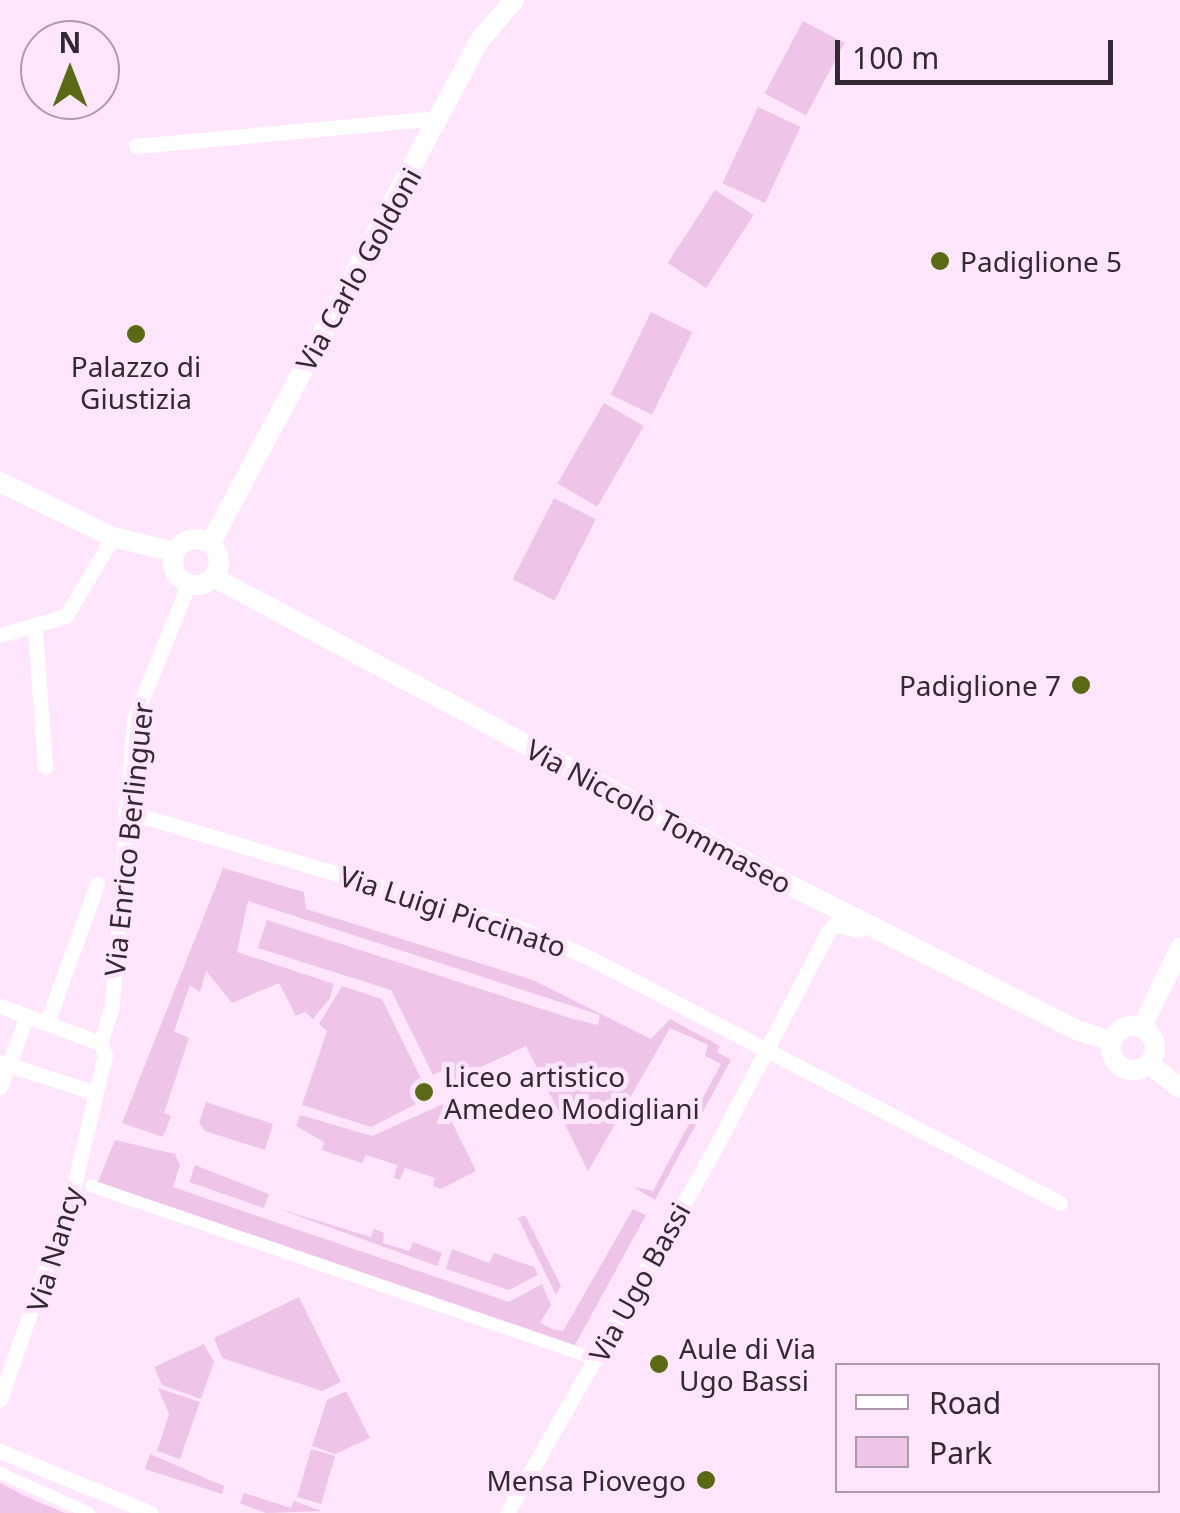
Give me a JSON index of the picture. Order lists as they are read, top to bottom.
{
  "streets": {
    "street": [
      "Via Carlo Goldoni",
      "Via Niccolò Tommaseo",
      "Via Enrico Berlinguer",
      "Via Luigi Piccinato",
      "Via Nancy",
      "Via Ugo Bassi"
    ]
  },
  "crossings": [
    ["Via Carlo Goldoni", "Via Niccolò Tommaseo"],
    ["Via Carlo Goldoni", "Via Enrico Berlinguer"],
    ["Via Niccolò Tommaseo", "Via Enrico Berlinguer"],
    ["Via Niccolò Tommaseo", "Via Ugo Bassi"],
    ["Via Enrico Berlinguer", "Via Luigi Piccinato"],
    ["Via Enrico Berlinguer", "Via Nancy"],
    ["Via Luigi Piccinato", "Via Ugo Bassi"]
  ],
  "places": [
    "Padiglione 5",
    "Palazzo di Giustizia",
    "Padiglione 7",
    "Liceo artistico Amedeo Modigliani",
    "Aule di Via Ugo Bassi",
    "Mensa Piovego"
  ],
  "legend": ["Road", "Park"],
  "scale_bar": "100 m",
  "north": "top"
}
